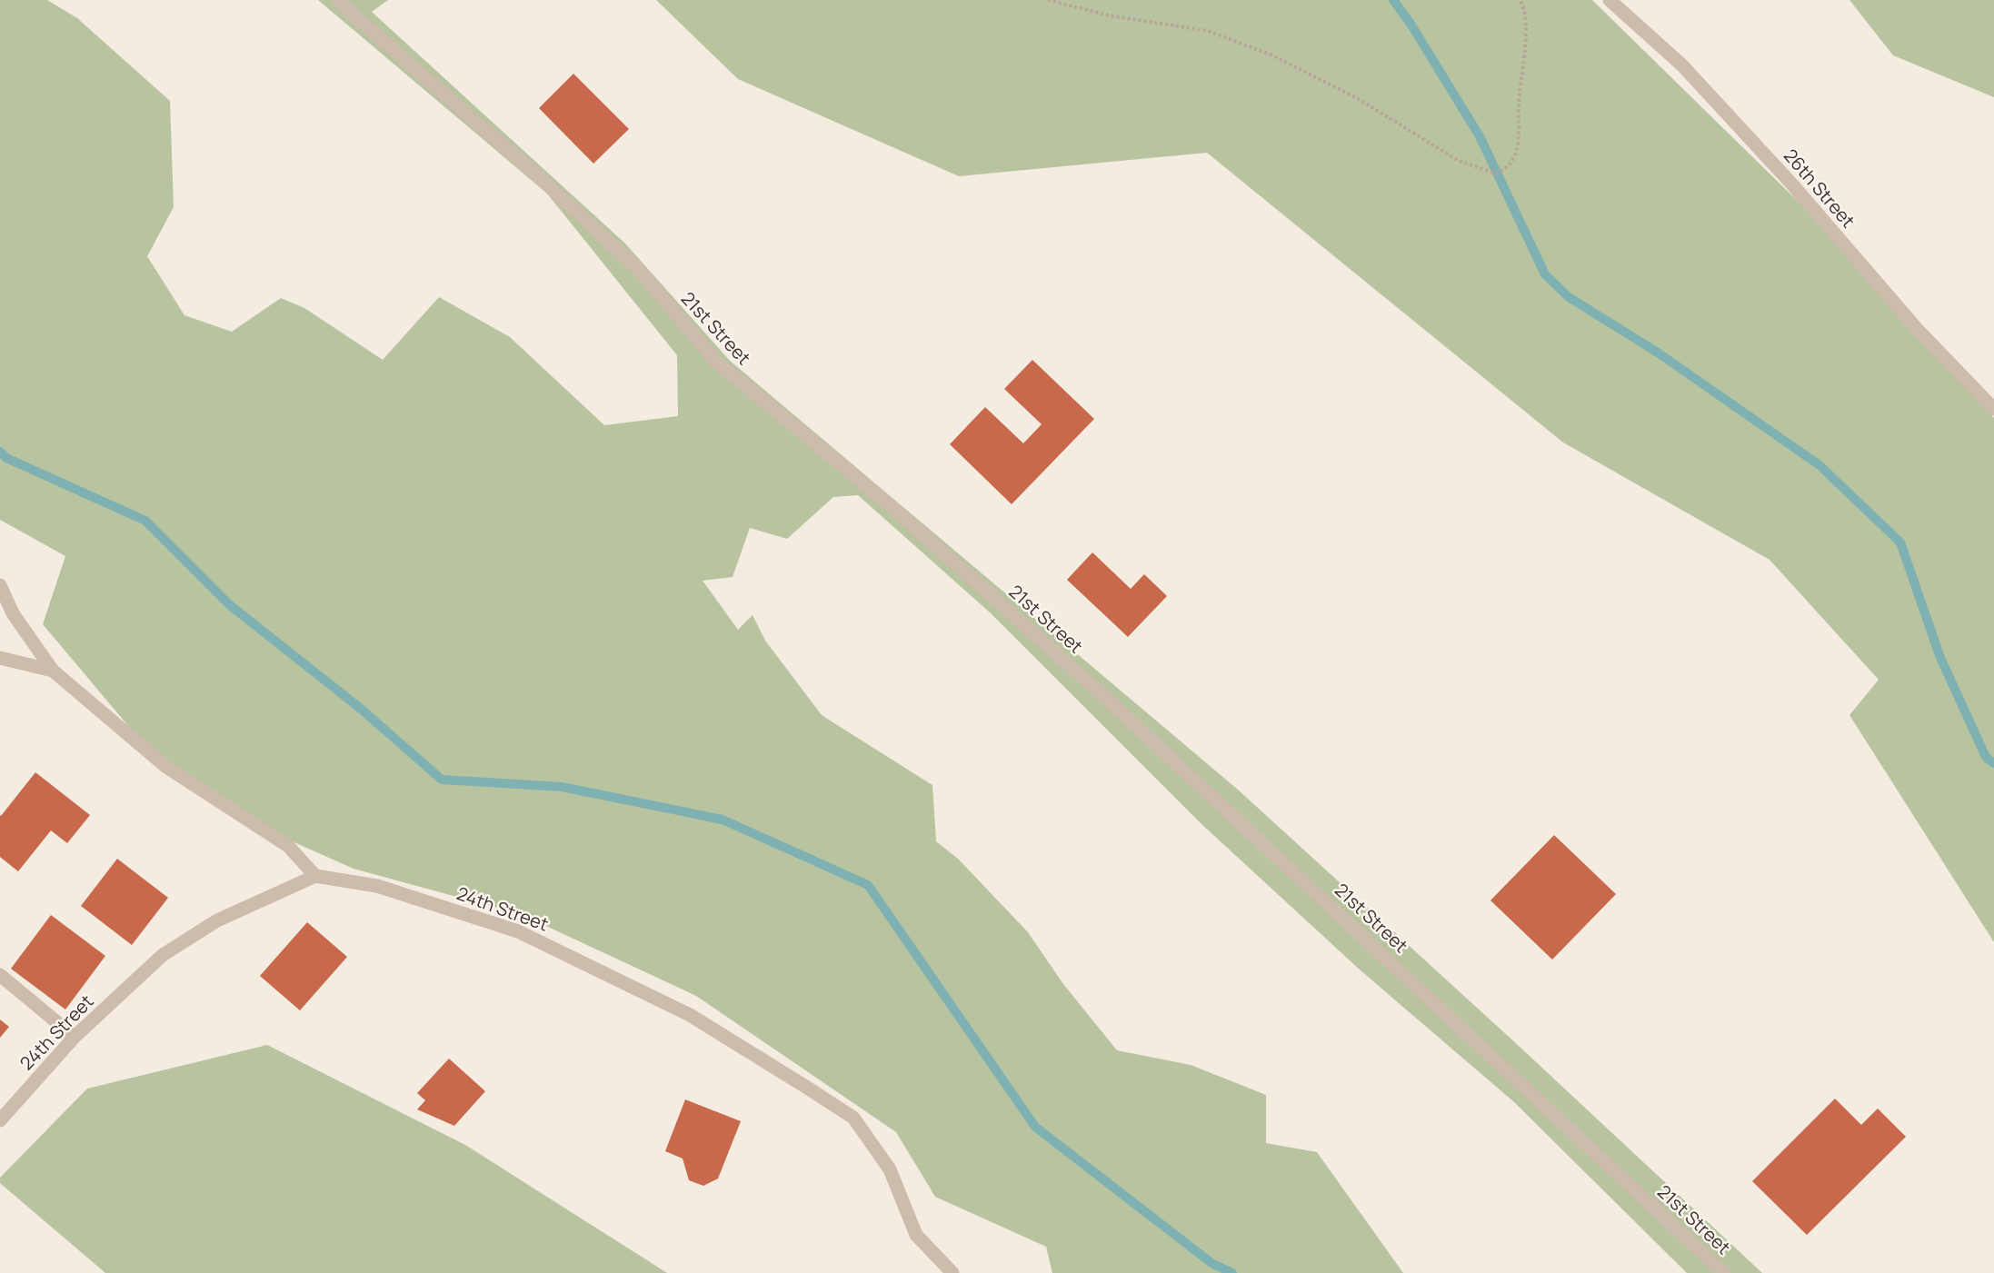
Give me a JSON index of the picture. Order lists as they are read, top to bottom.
{
  "streets": {
    "street": ["26th Street", "21st Street", "24th Street"]
  }
}
